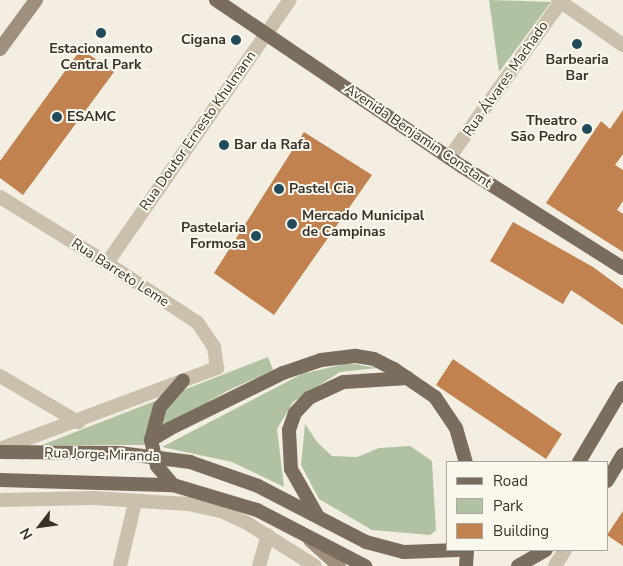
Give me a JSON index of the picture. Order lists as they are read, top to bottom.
{
  "streets": {
    "main road": ["Avenida Benjamin Constant", "Rua Jorge Miranda"],
    "street": ["Rua Álvares Machado", "Rua Doutor Ernesto Khulmann", "Rua Barreto Leme"]
  },
  "crossings": [
    ["Rua Álvares Machado", "Avenida Benjamin Constant"],
    ["Rua Doutor Ernesto Khulmann", "Avenida Benjamin Constant"],
    ["Rua Doutor Ernesto Khulmann", "Rua Barreto Leme"],
    ["Rua Barreto Leme", "Rua Jorge Miranda"]
  ],
  "places": [
    "Estacionamento Central Park",
    "Cigana",
    "Barbearia Bar",
    "ESAMC",
    "Theatro São Pedro",
    "Bar da Rafa",
    "Pastel Cia",
    "Mercado Municipal de Campinas",
    "Pastelaria Formosa"
  ],
  "legend": ["Road", "Park", "Building"],
  "north": "bottom left"
}
